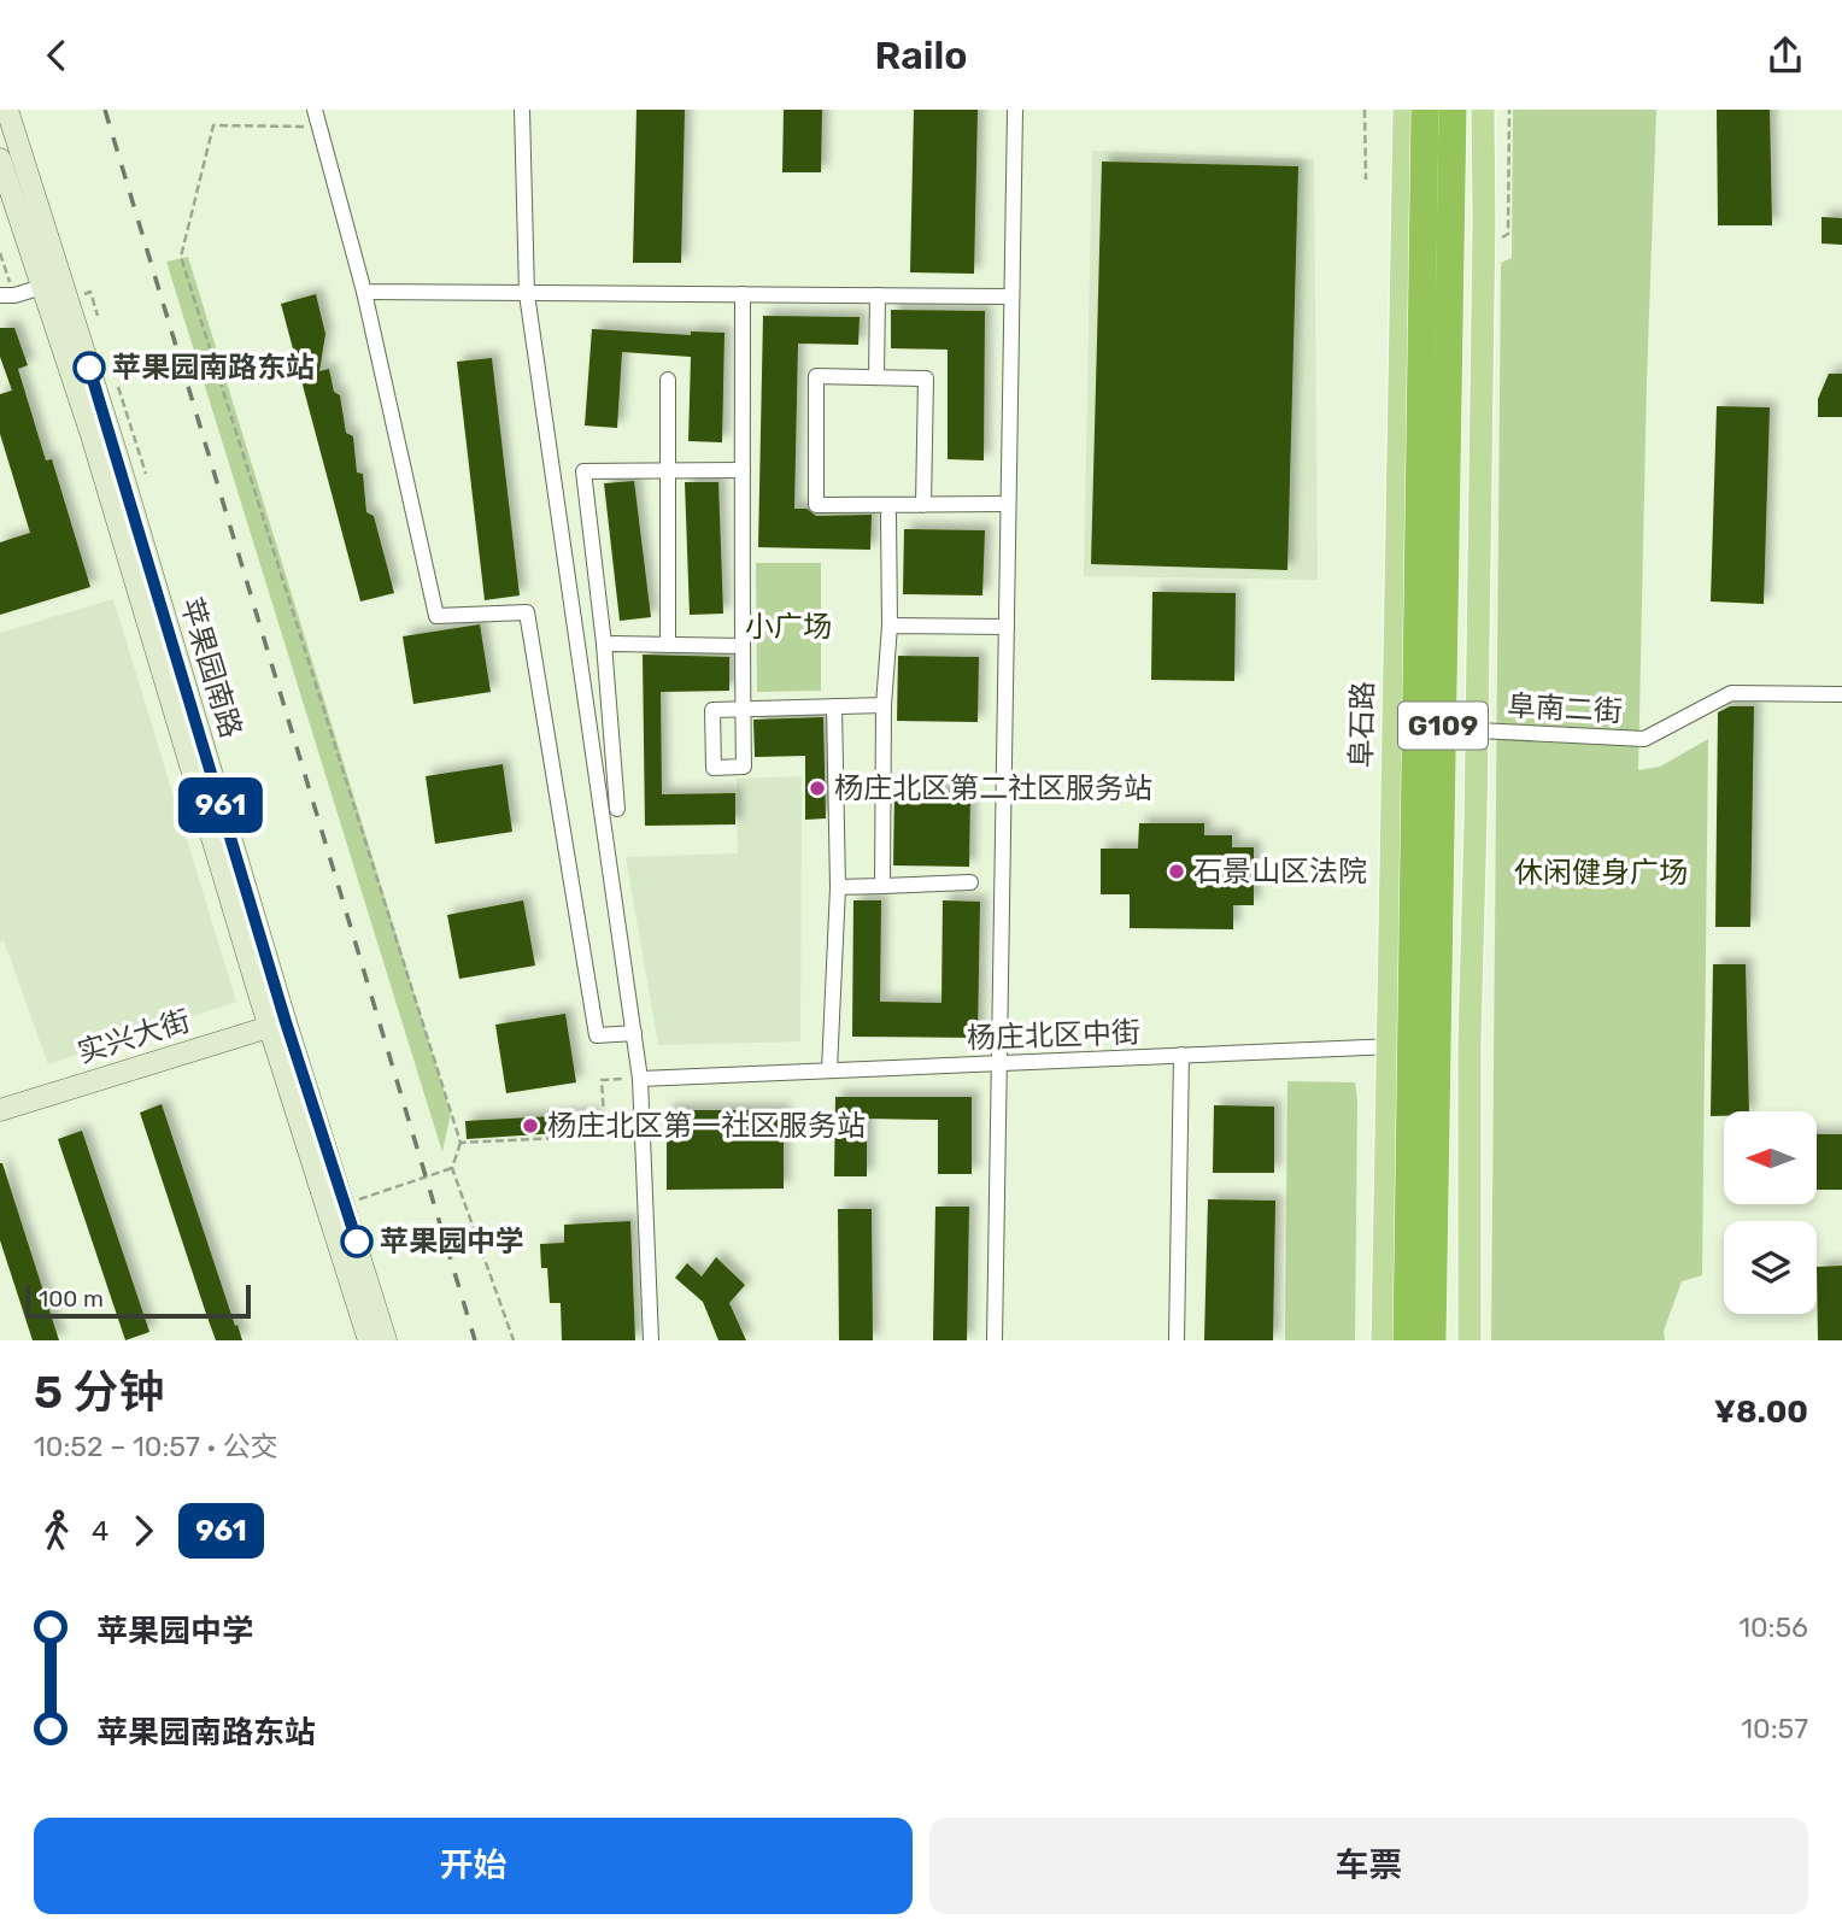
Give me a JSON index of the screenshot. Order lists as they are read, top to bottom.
{
  "streets": {
    "highway": ["阜石路", "G109"],
    "main road": ["苹果园南路", "实兴大街"],
    "street": ["阜南二街", "杨庄北区中街"]
  },
  "crossings": [
    ["苹果园南路", "实兴大街"],
    ["阜石路", "杨庄北区中街"]
  ],
  "parks": ["小广场", "休闲健身广场"],
  "places": [
    "苹果园南路东站",
    "杨庄北区第二社区服务站",
    "石景山区法院",
    "杨庄北区第一社区服务站",
    "苹果园中学"
  ],
  "lines": ["bus line 961"],
  "scale_bar": "100 m",
  "north": "left",
  "page": {
    "header": "Railo",
    "on_map": "961",
    "scale": "100 m",
    "heading": ["5 分钟", "10:52 – 10:57 · 公交", "¥8.00"],
    "legs": ["4", "961"],
    "list": [
      {
        "name": "苹果园中学",
        "value": "10:56"
      },
      {
        "name": "苹果园南路东站",
        "value": "10:57"
      }
    ],
    "buttons": ["开始", "车票"]
  }
}
